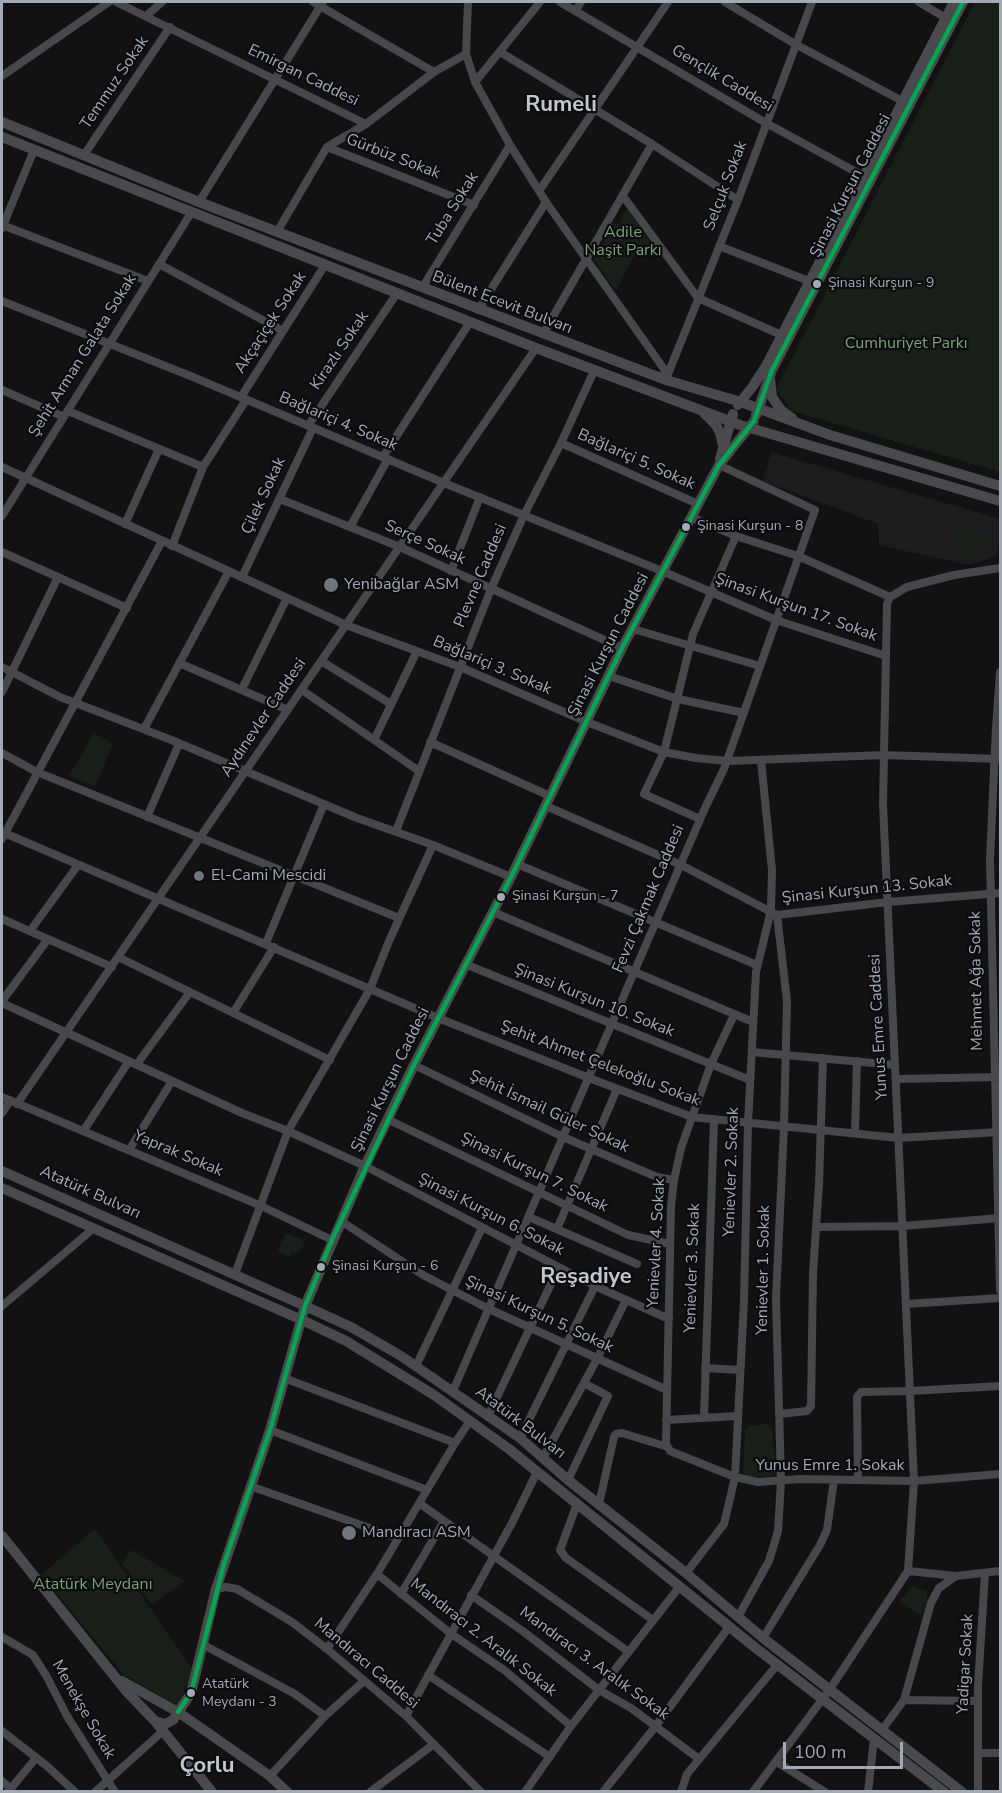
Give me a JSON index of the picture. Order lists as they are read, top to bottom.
{
  "streets": {
    "main road": ["Şinasi Kurşun Caddesi", "Bülent Ecevit Bulvarı", "Atatürk Bulvarı"],
    "street": [
      "Emirgan Caddesi",
      "Gençlik Caddesi",
      "Temmuz Sokak",
      "Gürbüz Sokak",
      "Selçuk Sokak",
      "Tuba Sokak",
      "Akçaçiçek Sokak",
      "Kirazlı Sokak",
      "Şehit Arman Galata Sokak",
      "Bağlariçi 4. Sokak",
      "Bağlariçi 5. Sokak",
      "Çilek Sokak",
      "Serçe Sokak",
      "Plevne Caddesi",
      "Şinasi Kurşun 17. Sokak",
      "Bağlariçi 3. Sokak",
      "Aydınevler Caddesi",
      "Şinasi Kurşun 13. Sokak",
      "Fevzi Çakmak Caddesi",
      "Mehmet Ağa Sokak",
      "Şinasi Kurşun 10. Sokak",
      "Yunus Emre Caddesi",
      "Şehit Ahmet Çelekoğlu Sokak",
      "Şehit İsmail Güler Sokak",
      "Yaprak Sokak",
      "Yenievler 2. Sokak",
      "Şinasi Kurşun 7. Sokak",
      "Şinasi Kurşun 6. Sokak",
      "Yenievler 4. Sokak",
      "Yenievler 3. Sokak",
      "Yenievler 1. Sokak",
      "Şinasi Kurşun 5. Sokak",
      "Yunus Emre 1. Sokak",
      "Mandıracı 2. Aralık Sokak",
      "Mandıracı Caddesi",
      "Mandıracı 3. Aralık Sokak",
      "Yadigar Sokak",
      "Menekşe Sokak"
    ]
  },
  "crossings": [
    ["Emirgan Caddesi", "Temmuz Sokak"],
    ["Gençlik Caddesi", "Selçuk Sokak"],
    ["Gençlik Caddesi", "Şinasi Kurşun Caddesi"],
    ["Temmuz Sokak", "Bülent Ecevit Bulvarı"],
    ["Gürbüz Sokak", "Tuba Sokak"],
    ["Gürbüz Sokak", "Bülent Ecevit Bulvarı"],
    ["Selçuk Sokak", "Bülent Ecevit Bulvarı"],
    ["Şinasi Kurşun Caddesi", "Bülent Ecevit Bulvarı"],
    ["Şinasi Kurşun Caddesi", "Bağlariçi 4. Sokak"],
    ["Şinasi Kurşun Caddesi", "Bağlariçi 5. Sokak"],
    ["Şinasi Kurşun Caddesi", "Serçe Sokak"],
    ["Şinasi Kurşun Caddesi", "Şinasi Kurşun 17. Sokak"],
    ["Şinasi Kurşun Caddesi", "Bağlariçi 3. Sokak"],
    ["Şinasi Kurşun Caddesi", "Şinasi Kurşun 13. Sokak"],
    ["Şinasi Kurşun Caddesi", "Fevzi Çakmak Caddesi"],
    ["Şinasi Kurşun Caddesi", "Şinasi Kurşun 10. Sokak"],
    ["Şinasi Kurşun Caddesi", "Şehit Ahmet Çelekoğlu Sokak"],
    ["Şinasi Kurşun Caddesi", "Şehit İsmail Güler Sokak"],
    ["Şinasi Kurşun Caddesi", "Yaprak Sokak"],
    ["Şinasi Kurşun Caddesi", "Şinasi Kurşun 7. Sokak"],
    ["Şinasi Kurşun Caddesi", "Atatürk Bulvarı"],
    ["Şinasi Kurşun Caddesi", "Şinasi Kurşun 6. Sokak"],
    ["Şinasi Kurşun Caddesi", "Şinasi Kurşun 5. Sokak"],
    ["Şinasi Kurşun Caddesi", "Mandıracı Caddesi"],
    ["Tuba Sokak", "Bülent Ecevit Bulvarı"],
    ["Bülent Ecevit Bulvarı", "Akçaçiçek Sokak"],
    ["Bülent Ecevit Bulvarı", "Kirazlı Sokak"],
    ["Bülent Ecevit Bulvarı", "Şehit Arman Galata Sokak"],
    ["Bülent Ecevit Bulvarı", "Plevne Caddesi"],
    ["Bülent Ecevit Bulvarı", "Aydınevler Caddesi"],
    ["Akçaçiçek Sokak", "Bağlariçi 4. Sokak"],
    ["Akçaçiçek Sokak", "Bağlariçi 3. Sokak"],
    ["Kirazlı Sokak", "Bağlariçi 4. Sokak"],
    ["Kirazlı Sokak", "Çilek Sokak"],
    ["Şehit Arman Galata Sokak", "Bağlariçi 4. Sokak"],
    ["Şehit Arman Galata Sokak", "Bağlariçi 3. Sokak"],
    ["Bağlariçi 4. Sokak", "Çilek Sokak"],
    ["Bağlariçi 4. Sokak", "Plevne Caddesi"],
    ["Bağlariçi 4. Sokak", "Şinasi Kurşun 17. Sokak"],
    ["Bağlariçi 4. Sokak", "Aydınevler Caddesi"],
    ["Bağlariçi 5. Sokak", "Plevne Caddesi"],
    ["Çilek Sokak", "Serçe Sokak"],
    ["Çilek Sokak", "Bağlariçi 3. Sokak"],
    ["Serçe Sokak", "Plevne Caddesi"],
    ["Serçe Sokak", "Aydınevler Caddesi"],
    ["Plevne Caddesi", "Bağlariçi 3. Sokak"],
    ["Plevne Caddesi", "Şinasi Kurşun 13. Sokak"],
    ["Şinasi Kurşun 17. Sokak", "Fevzi Çakmak Caddesi"],
    ["Şinasi Kurşun 17. Sokak", "Yunus Emre Caddesi"],
    ["Bağlariçi 3. Sokak", "Aydınevler Caddesi"],
    ["Bağlariçi 3. Sokak", "Fevzi Çakmak Caddesi"],
    ["Bağlariçi 3. Sokak", "Mehmet Ağa Sokak"],
    ["Bağlariçi 3. Sokak", "Yunus Emre Caddesi"],
    ["Bağlariçi 3. Sokak", "Yenievler 2. Sokak"],
    ["Aydınevler Caddesi", "Şehit Ahmet Çelekoğlu Sokak"],
    ["Aydınevler Caddesi", "Yaprak Sokak"],
    ["Aydınevler Caddesi", "Şinasi Kurşun 6. Sokak"],
    ["Şinasi Kurşun 13. Sokak", "Fevzi Çakmak Caddesi"],
    ["Şinasi Kurşun 13. Sokak", "Mehmet Ağa Sokak"],
    ["Şinasi Kurşun 13. Sokak", "Yunus Emre Caddesi"],
    ["Şinasi Kurşun 13. Sokak", "Yenievler 2. Sokak"],
    ["Şinasi Kurşun 13. Sokak", "Yenievler 1. Sokak"],
    ["Fevzi Çakmak Caddesi", "Şinasi Kurşun 10. Sokak"],
    ["Fevzi Çakmak Caddesi", "Şehit Ahmet Çelekoğlu Sokak"],
    ["Fevzi Çakmak Caddesi", "Şehit İsmail Güler Sokak"],
    ["Fevzi Çakmak Caddesi", "Şinasi Kurşun 7. Sokak"],
    ["Fevzi Çakmak Caddesi", "Atatürk Bulvarı"],
    ["Fevzi Çakmak Caddesi", "Şinasi Kurşun 6. Sokak"],
    ["Fevzi Çakmak Caddesi", "Şinasi Kurşun 5. Sokak"],
    ["Mehmet Ağa Sokak", "Şehit Ahmet Çelekoğlu Sokak"],
    ["Şinasi Kurşun 10. Sokak", "Yenievler 2. Sokak"],
    ["Şinasi Kurşun 10. Sokak", "Yenievler 4. Sokak"],
    ["Yunus Emre Caddesi", "Şehit Ahmet Çelekoğlu Sokak"],
    ["Yunus Emre Caddesi", "Yunus Emre 1. Sokak"],
    ["Şehit Ahmet Çelekoğlu Sokak", "Yenievler 2. Sokak"],
    ["Şehit Ahmet Çelekoğlu Sokak", "Yenievler 4. Sokak"],
    ["Şehit Ahmet Çelekoğlu Sokak", "Yenievler 3. Sokak"],
    ["Şehit Ahmet Çelekoğlu Sokak", "Yenievler 1. Sokak"],
    ["Şehit İsmail Güler Sokak", "Yenievler 4. Sokak"],
    ["Yenievler 2. Sokak", "Atatürk Bulvarı"],
    ["Yenievler 2. Sokak", "Yenievler 1. Sokak"],
    ["Yenievler 2. Sokak", "Yunus Emre 1. Sokak"],
    ["Şinasi Kurşun 7. Sokak", "Yenievler 4. Sokak"],
    ["Atatürk Bulvarı", "Yenievler 1. Sokak"],
    ["Atatürk Bulvarı", "Yunus Emre 1. Sokak"],
    ["Şinasi Kurşun 6. Sokak", "Yenievler 4. Sokak"],
    ["Yenievler 4. Sokak", "Şinasi Kurşun 5. Sokak"],
    ["Yenievler 4. Sokak", "Yunus Emre 1. Sokak"],
    ["Yenievler 1. Sokak", "Yunus Emre 1. Sokak"]
  ],
  "districts": ["Rumeli", "Reşadiye", "Çorlu"],
  "parks": ["Adile Naşit Parkı", "Cumhuriyet Parkı", "Atatürk Meydanı"],
  "places": [
    "Şinasi Kurşun - 9",
    "Şinasi Kurşun - 8",
    "Yenibağlar ASM",
    "El-Cami Mescidi",
    "Şinasi Kurşun - 7",
    "Şinasi Kurşun - 6",
    "Mandıracı ASM",
    "Atatürk Meydanı - 3"
  ],
  "scale_bar": "100 m"
}
